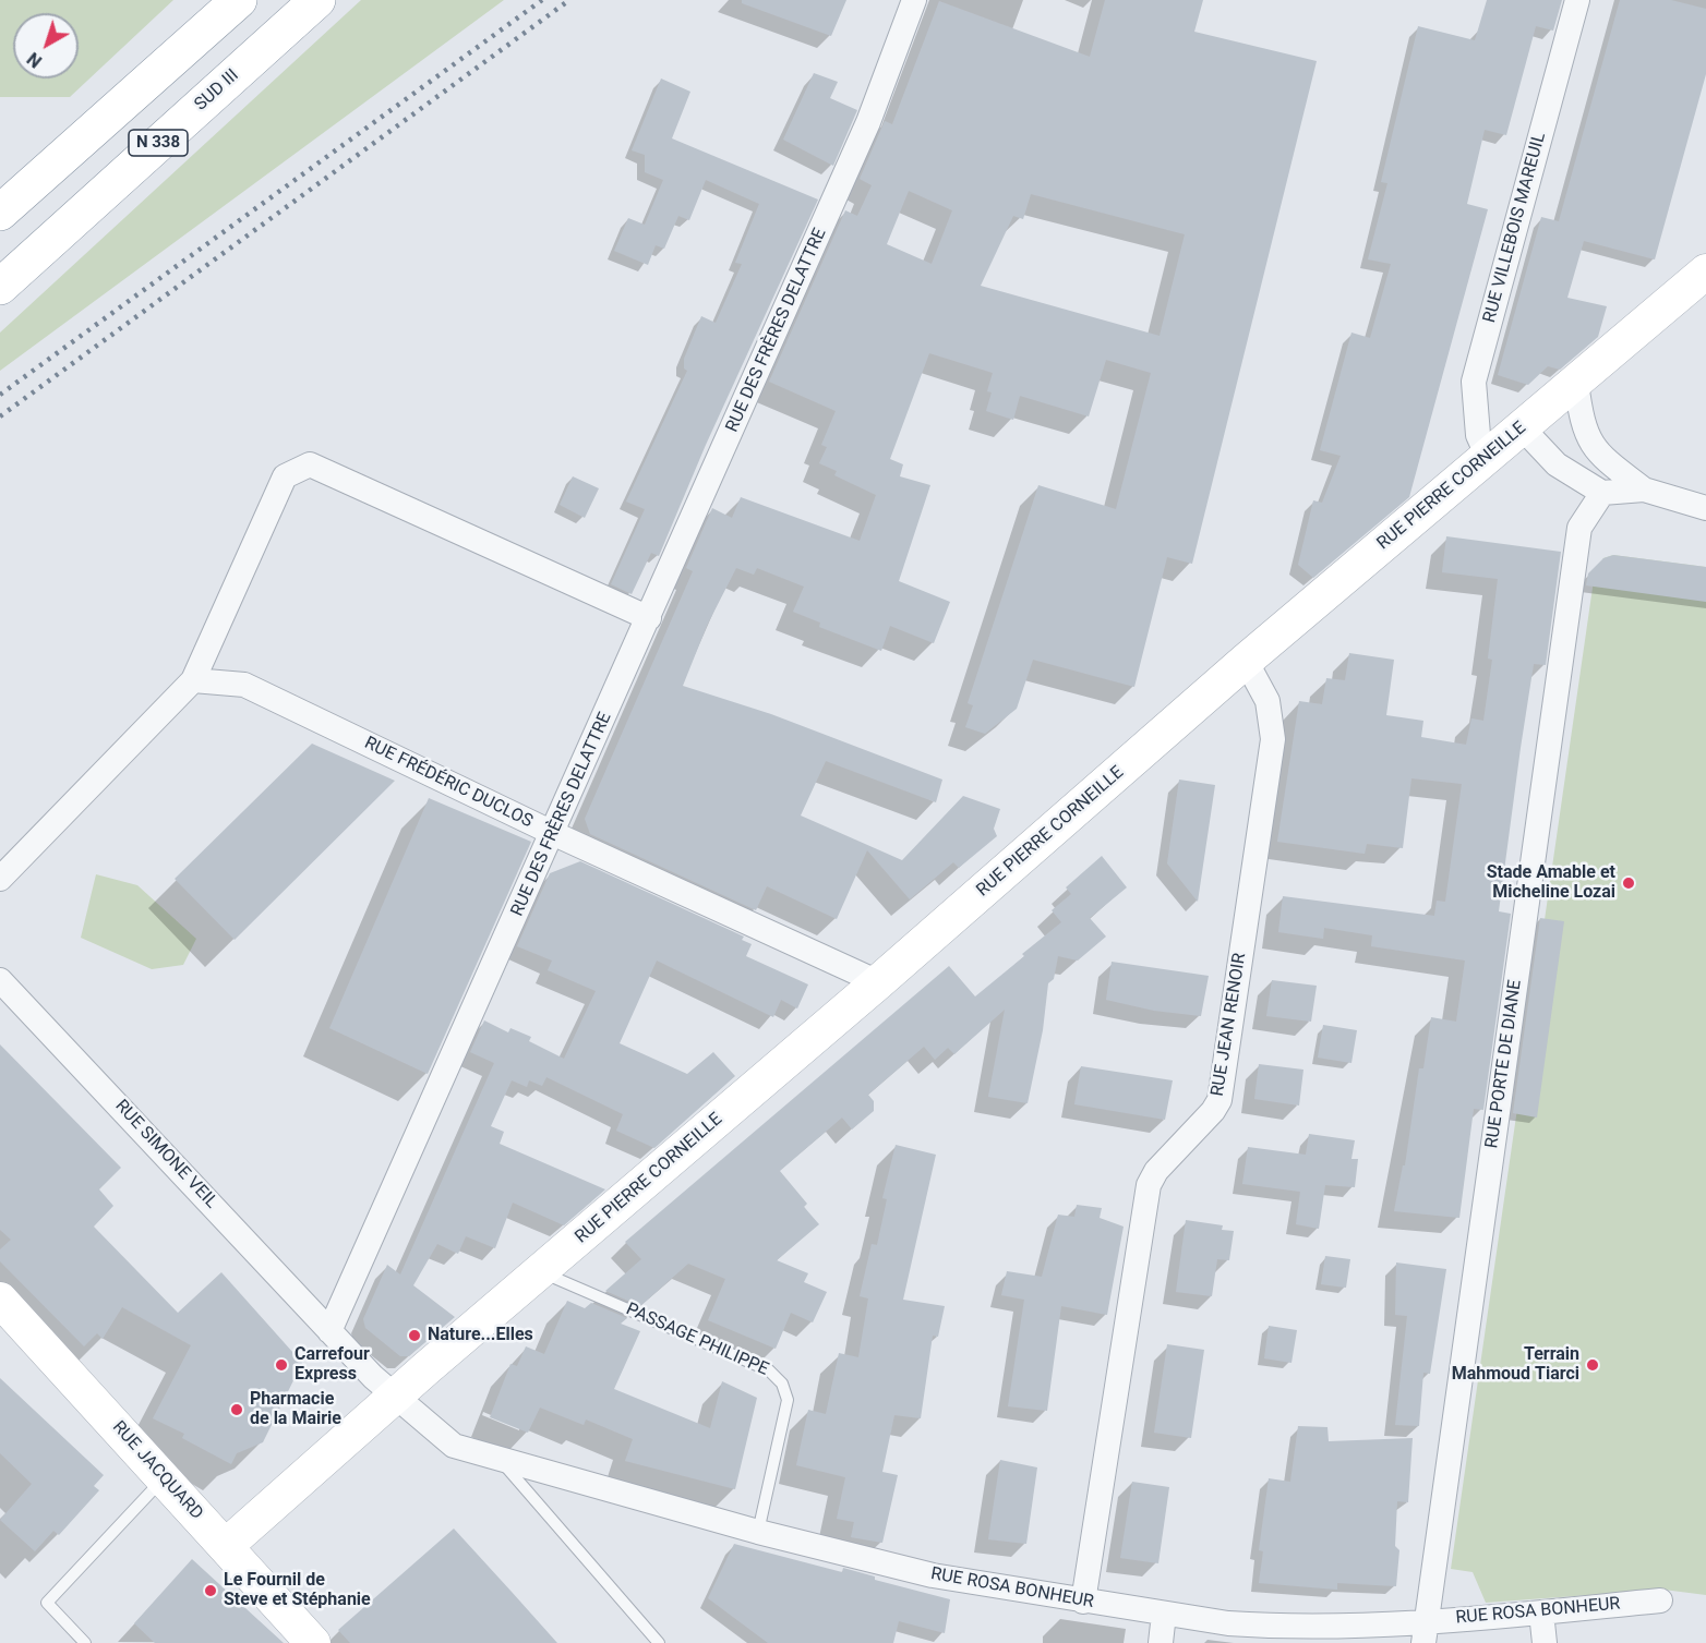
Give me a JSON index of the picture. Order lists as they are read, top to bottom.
{
  "streets": {
    "highway": ["SUD III", "N 338"],
    "street": [
      "RUE VILLEBOIS MAREUIL",
      "RUE DES FRÈRES DELATTRE",
      "RUE PIERRE CORNEILLE",
      "RUE FRÉDÉRIC DUCLOS",
      "RUE JEAN RENOIR",
      "RUE PORTE DE DIANE",
      "RUE SIMONE VEIL",
      "RUE JACQUARD",
      "RUE ROSA BONHEUR"
    ],
    "lane": ["PASSAGE PHILIPPE"]
  },
  "crossings": [
    ["RUE VILLEBOIS MAREUIL", "RUE PIERRE CORNEILLE"],
    ["RUE DES FRÈRES DELATTRE", "RUE FRÉDÉRIC DUCLOS"],
    ["RUE DES FRÈRES DELATTRE", "RUE SIMONE VEIL"],
    ["RUE PIERRE CORNEILLE", "RUE FRÉDÉRIC DUCLOS"],
    ["RUE PIERRE CORNEILLE", "RUE JEAN RENOIR"],
    ["RUE PIERRE CORNEILLE", "PASSAGE PHILIPPE"],
    ["RUE PIERRE CORNEILLE", "RUE ROSA BONHEUR"],
    ["RUE JEAN RENOIR", "RUE ROSA BONHEUR"],
    ["RUE PORTE DE DIANE", "RUE ROSA BONHEUR"],
    ["PASSAGE PHILIPPE", "RUE ROSA BONHEUR"]
  ],
  "places": [
    "Stade Amable et Micheline Lozai",
    "Nature...Elles",
    "Carrefour Express",
    "Terrain Mahmoud Tiarci",
    "Pharmacie de la Mairie",
    "Le Fournil de Steve et Stéphanie"
  ],
  "north": "bottom left"
}
